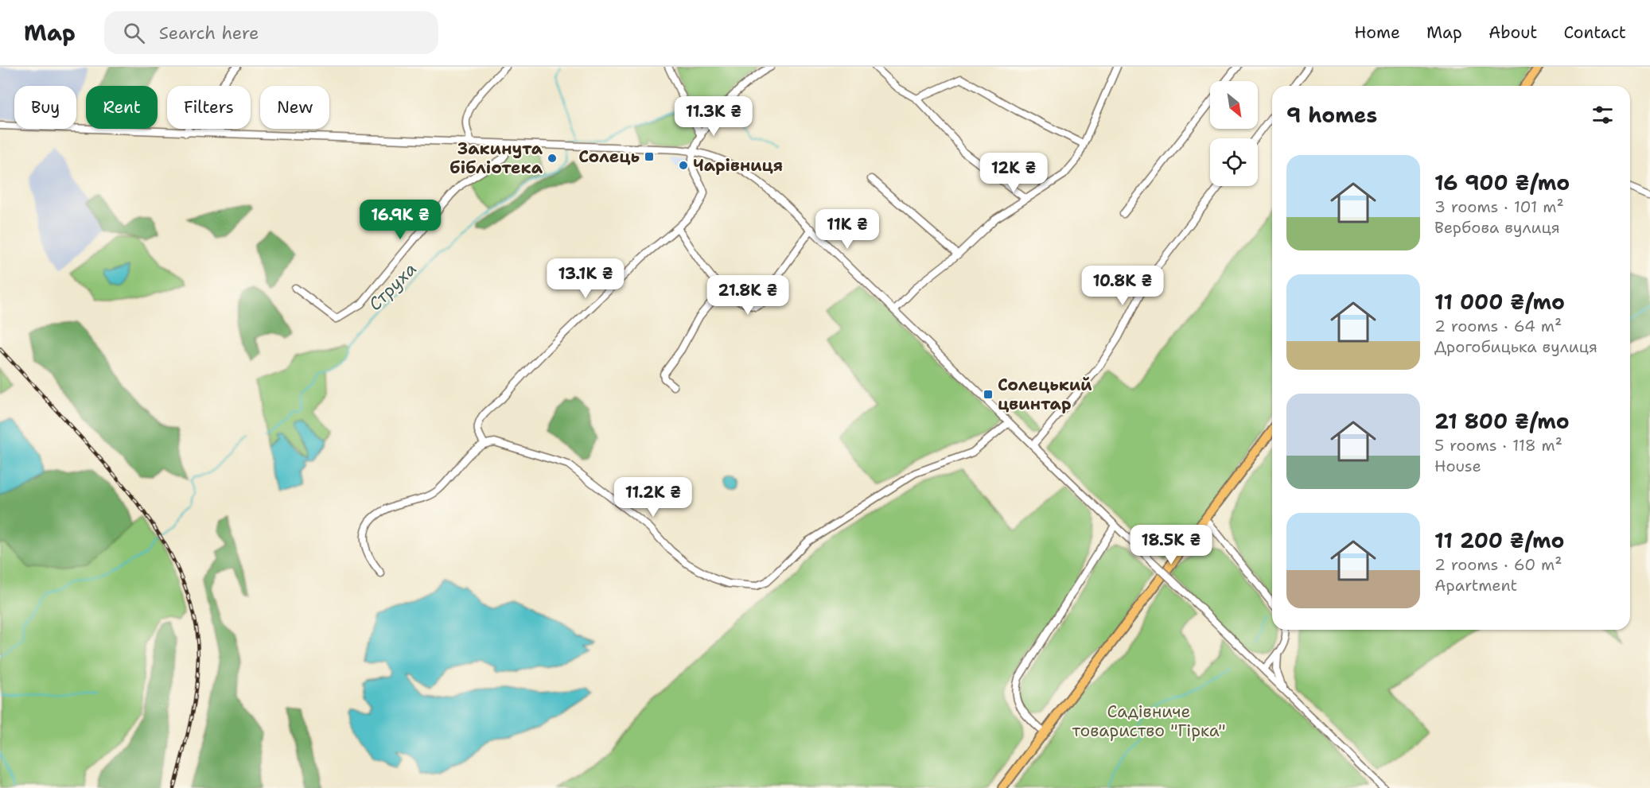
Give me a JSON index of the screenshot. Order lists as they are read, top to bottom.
{
  "water": ["Струха"],
  "parks": ["Садівниче товариство \"Гірка\""],
  "places": {
    "transit": ["Солець", "Солецький цвинтар"],
    "other": ["Закинута бібліотека", "Чарівниця"]
  },
  "north": "bottom right",
  "page": {
    "header": "Map",
    "search": "Search here",
    "nav": [
      "Home",
      "Map",
      "About",
      "Contact"
    ],
    "chip": [
      "Buy",
      "Rent",
      "Filters",
      "New"
    ],
    "heading": "9 homes",
    "price": [
      "11.3K ₴",
      "12K ₴",
      "16.9K ₴",
      "11K ₴",
      "13.1K ₴",
      "10.8K ₴",
      "21.8K ₴",
      "11.2K ₴",
      "18.5K ₴"
    ],
    "list": [
      {
        "name": "16 900 ₴/mo",
        "note": "3 rooms · 101 m² · Вербова вулиця"
      },
      {
        "name": "11 000 ₴/mo",
        "note": "2 rooms · 64 m² · Дрогобицька вулиця"
      },
      {
        "name": "21 800 ₴/mo",
        "note": "5 rooms · 118 m² · House"
      },
      {
        "name": "11 200 ₴/mo",
        "note": "2 rooms · 60 m² · Apartment"
      }
    ]
  }
}
